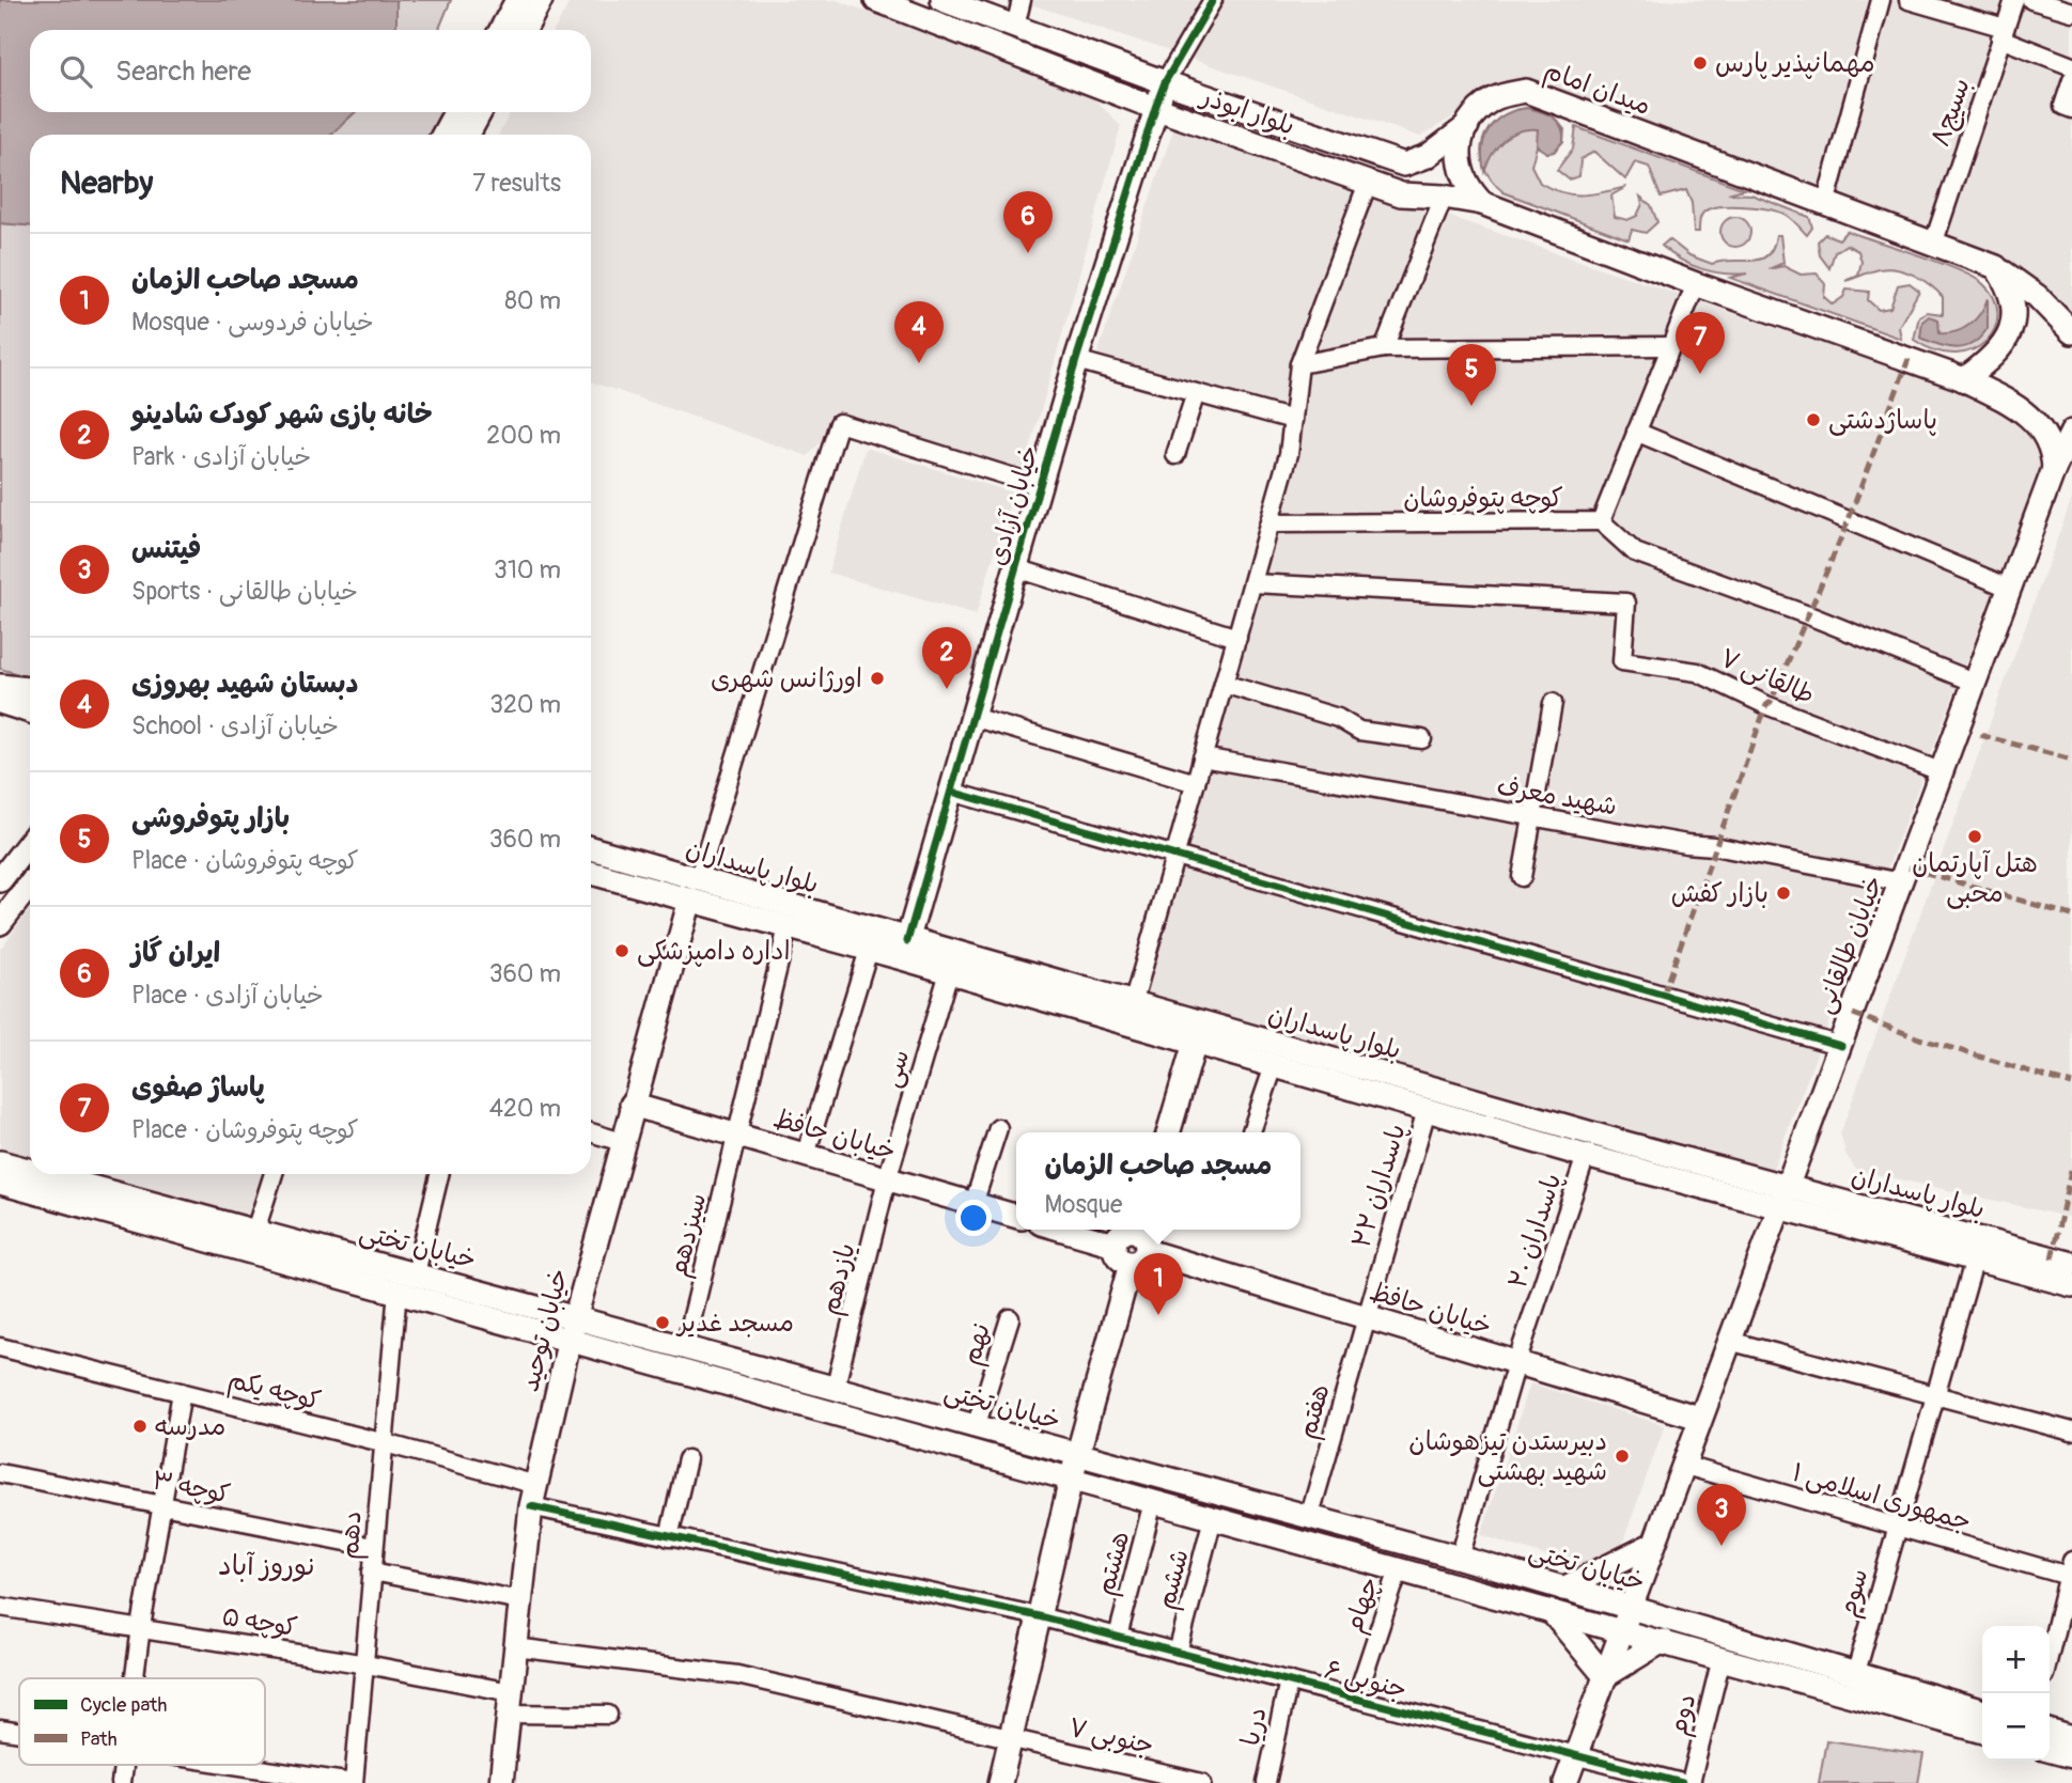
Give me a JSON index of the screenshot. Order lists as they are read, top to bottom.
{
  "streets": {
    "main road": [
      "میدان امام",
      "بلوار ابوذر",
      "خیابان آزادی",
      "بلوار پاسداران",
      "خیابان طالقانی",
      "خیابان حافظ",
      "خیابان تختی",
      "خیابان توحید"
    ],
    "street": [
      "بسیج۸",
      "کوچه پتوفروشان",
      "طالقانی ۷",
      "شهید معرف",
      "سی",
      "پاسداران ۲۲",
      "پاسداران ۲۰",
      "سیزدهم",
      "یازدهم",
      "نهم",
      "کوچه یکم",
      "هفتم",
      "کوچه ۳",
      "جمهوری اسلامی ۱",
      "دهم",
      "هشتم",
      "ششم",
      "سوم",
      "چهام",
      "کوچه ۵",
      "۶ جنوبی",
      "دوم",
      "دریا",
      "۷ جنوبی"
    ]
  },
  "crossings": [
    ["میدان امام", "بسیج۸"],
    ["بلوار ابوذر", "خیابان آزادی"],
    ["خیابان آزادی", "بلوار پاسداران"],
    ["طالقانی ۷", "خیابان طالقانی"],
    ["شهید معرف", "خیابان طالقانی"],
    ["بلوار پاسداران", "خیابان طالقانی"],
    ["بلوار پاسداران", "سی"],
    ["بلوار پاسداران", "پاسداران ۲۲"],
    ["بلوار پاسداران", "پاسداران ۲۰"],
    ["بلوار پاسداران", "سیزدهم"],
    ["بلوار پاسداران", "خیابان توحید"],
    ["بلوار پاسداران", "سوم"],
    ["خیابان طالقانی", "خیابان حافظ"],
    ["خیابان طالقانی", "خیابان تختی"],
    ["خیابان طالقانی", "جمهوری اسلامی ۱"],
    ["سی", "خیابان حافظ"],
    ["سی", "یازدهم"],
    ["خیابان حافظ", "پاسداران ۲۲"],
    ["خیابان حافظ", "پاسداران ۲۰"],
    ["خیابان حافظ", "سیزدهم"],
    ["خیابان حافظ", "یازدهم"],
    ["خیابان حافظ", "خیابان توحید"],
    ["خیابان حافظ", "هفتم"],
    ["پاسداران ۲۲", "هفتم"],
    ["پاسداران ۲۰", "خیابان تختی"],
    ["سیزدهم", "خیابان تختی"],
    ["خیابان تختی", "یازدهم"],
    ["خیابان تختی", "خیابان توحید"],
    ["خیابان تختی", "نهم"],
    ["خیابان تختی", "هفتم"],
    ["خیابان تختی", "دهم"],
    ["خیابان تختی", "هشتم"],
    ["خیابان تختی", "ششم"],
    ["خیابان تختی", "سوم"],
    ["خیابان تختی", "چهام"],
    ["خیابان تختی", "دوم"],
    ["خیابان توحید", "کوچه یکم"],
    ["خیابان توحید", "کوچه ۵"],
    ["خیابان توحید", "۷ جنوبی"],
    ["کوچه یکم", "دهم"],
    ["کوچه یکم", "۶ جنوبی"],
    ["کوچه ۳", "دهم"],
    ["جمهوری اسلامی ۱", "سوم"],
    ["دهم", "کوچه ۵"],
    ["هشتم", "۶ جنوبی"],
    ["ششم", "۶ جنوبی"],
    ["چهام", "۶ جنوبی"],
    ["۶ جنوبی", "دریا"]
  ],
  "districts": ["نوروز آباد"],
  "places": [
    "مهمانپذیر پارس",
    "پاساژدشتی",
    "اورژانس شهری",
    "هتل آپارتمان محبی",
    "بازار کفش",
    "اداره دامپزشکی",
    "مسجد غدیر",
    "مدرسه",
    "دبیرستدن تیزهوشان شهید بهشتی"
  ],
  "legend": ["Cycle path", "Path"],
  "page": {
    "search": "Search here",
    "heading": ["Nearby", "7 results"],
    "pins": [
      "6",
      "4",
      "7",
      "5",
      "2",
      "1",
      "3"
    ],
    "list": [
      {
        "mark": "1",
        "name": "مسجد صاحب الزمان",
        "note": "Mosque · خیابان فردوسی",
        "value": "80 m"
      },
      {
        "mark": "2",
        "name": "خانه بازی شهر کودک شادینو",
        "note": "Park · خیابان آزادی",
        "value": "200 m"
      },
      {
        "mark": "3",
        "name": "فیتنس",
        "note": "Sports · خیابان طالقانی",
        "value": "310 m"
      },
      {
        "mark": "4",
        "name": "دبستان شهید بهروزی",
        "note": "School · خیابان آزادی",
        "value": "320 m"
      },
      {
        "mark": "5",
        "name": "بازار پتوفروشی",
        "note": "Place · کوچه پتوفروشان",
        "value": "360 m"
      },
      {
        "mark": "6",
        "name": "ایران گاز",
        "note": "Place · خیابان آزادی",
        "value": "360 m"
      },
      {
        "mark": "7",
        "name": "پاساژ صفوی",
        "note": "Place · کوچه پتوفروشان",
        "value": "420 m"
      }
    ],
    "popup": ["مسجد صاحب الزمان", "Mosque"],
    "map_buttons": ["+", "−"]
  }
}
